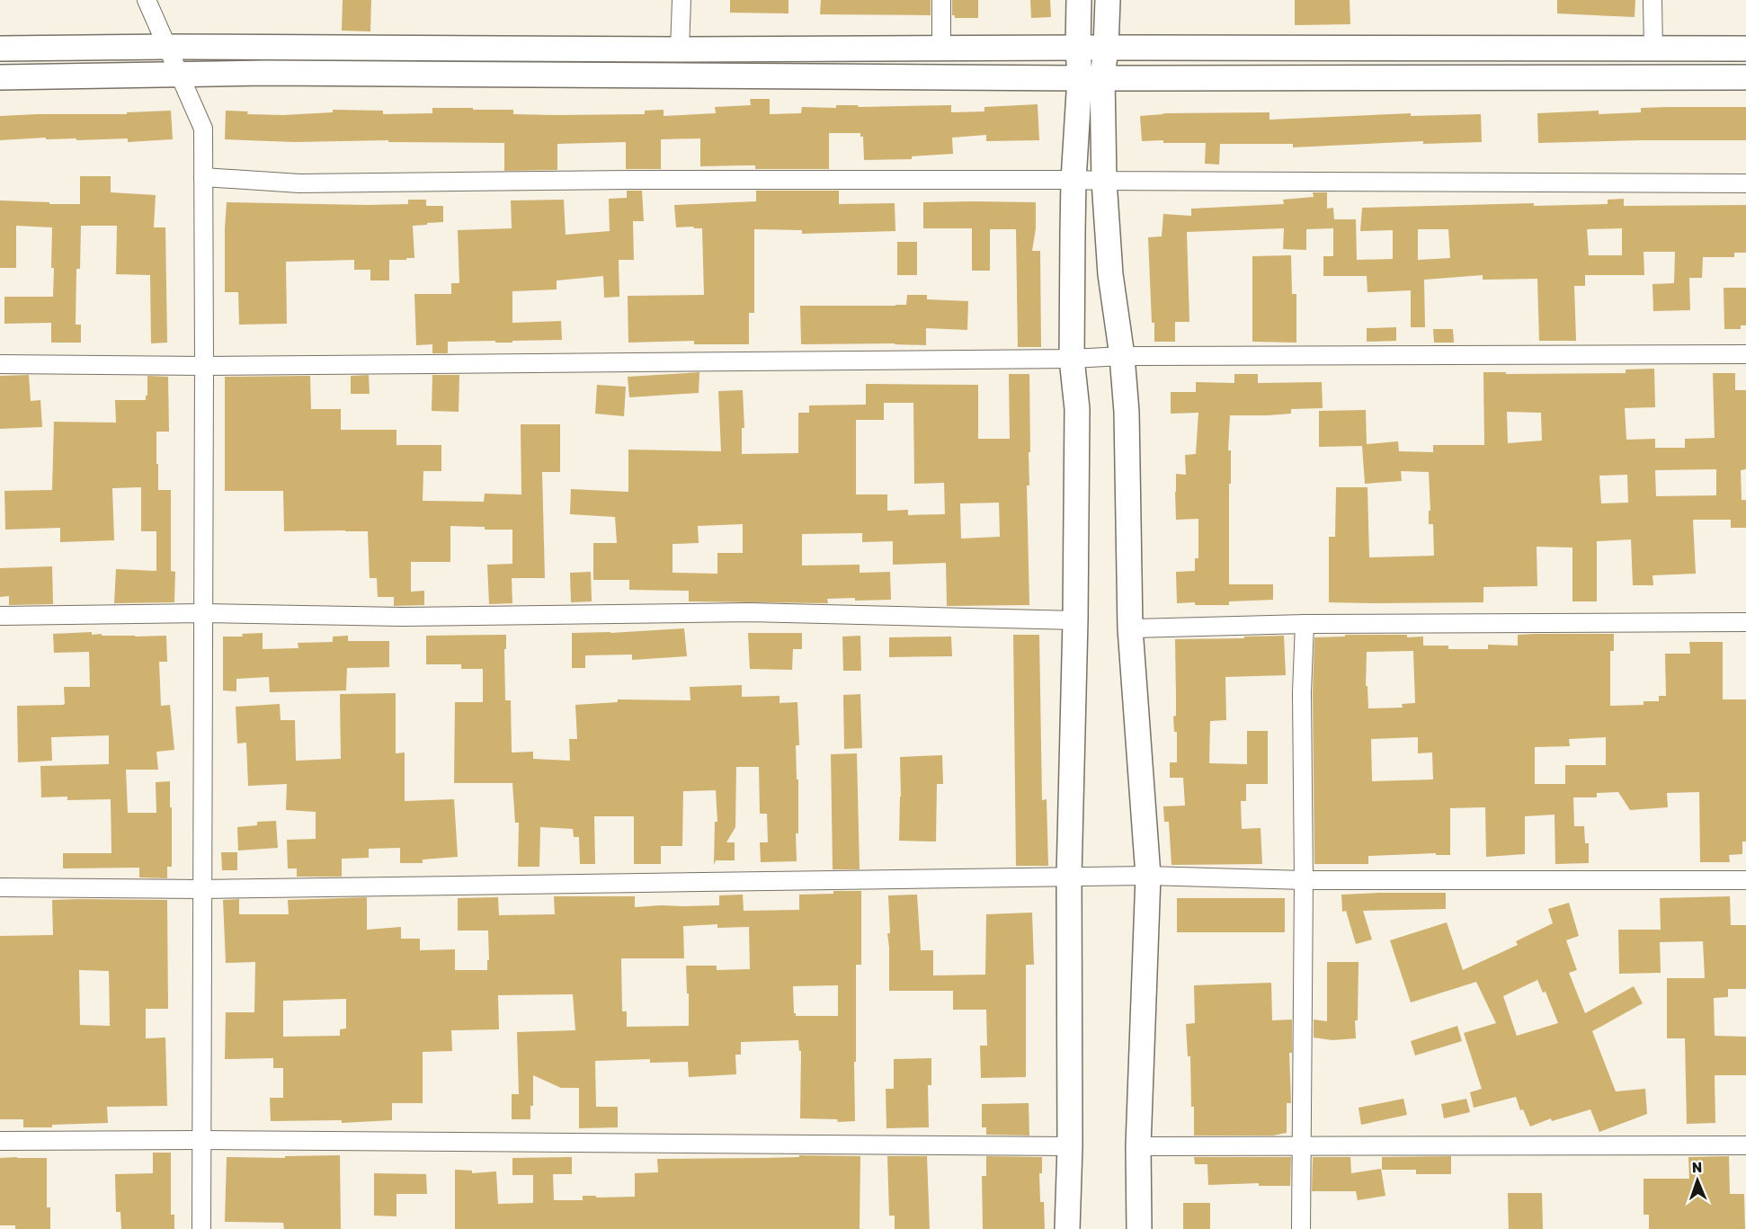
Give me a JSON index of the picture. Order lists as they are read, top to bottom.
{
  "north": "top"
}
